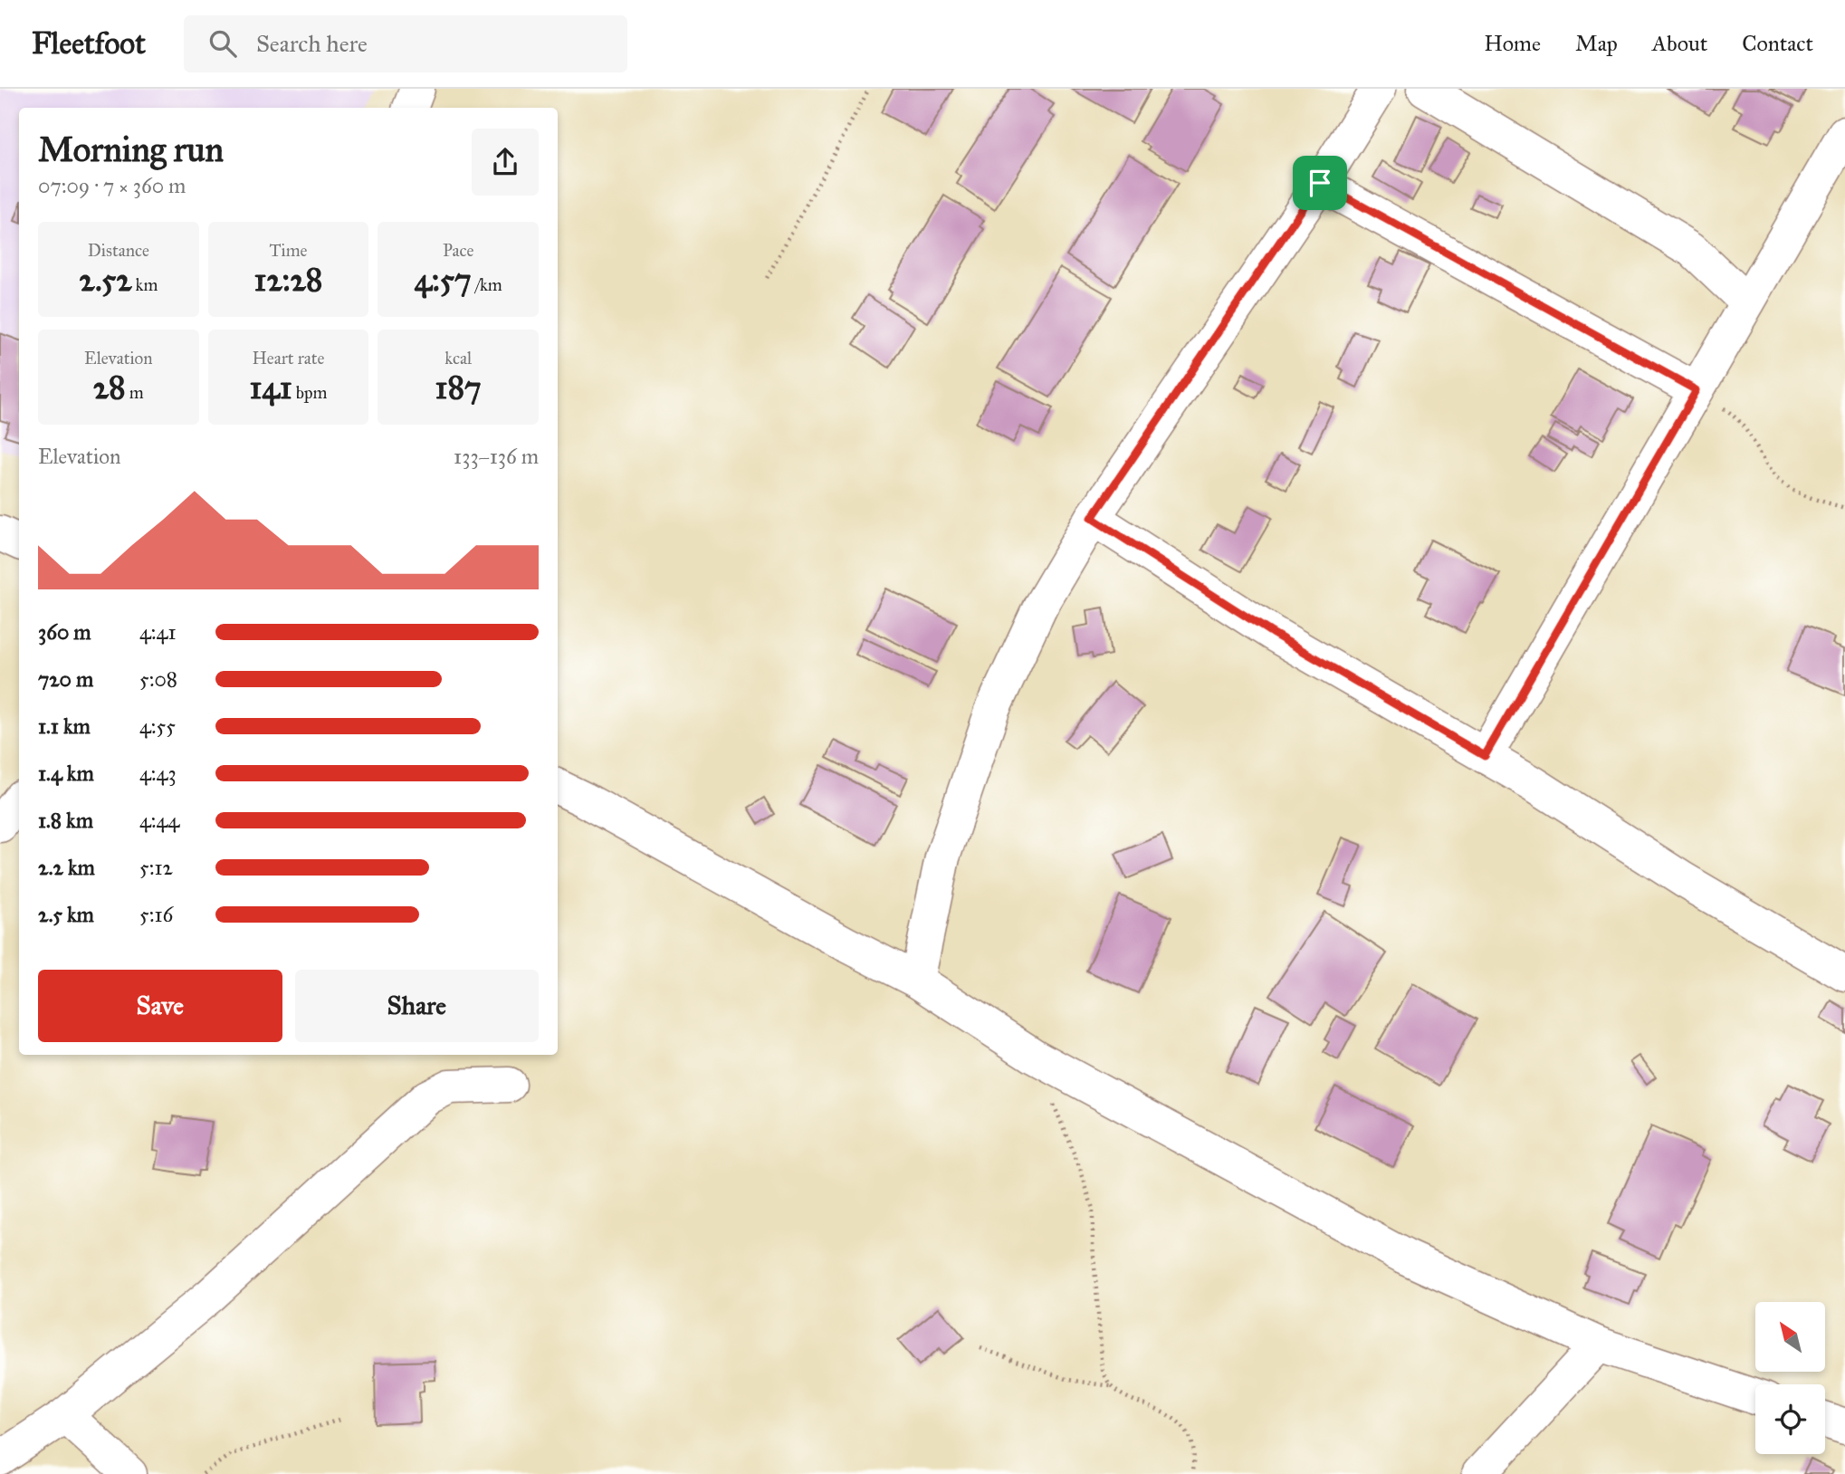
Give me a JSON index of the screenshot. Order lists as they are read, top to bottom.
{
  "north": "top left",
  "page": {
    "header": "Fleetfoot",
    "search": "Search here",
    "nav": [
      "Home",
      "Map",
      "About",
      "Contact"
    ],
    "heading": ["Morning run", "07:09 · 7 × 360 m"],
    "stats": [
      ["Distance", "2.52 km"],
      ["Time", "12:28"],
      ["Pace", "4:57 /km"],
      ["Elevation", "28 m"],
      ["Heart rate", "141 bpm"],
      ["kcal", "187"]
    ],
    "chart": ["Elevation", "133–136 m"],
    "list": [
      {
        "name": "360 m",
        "note": "4:41"
      },
      {
        "name": "720 m",
        "note": "5:08"
      },
      {
        "name": "1.1 km",
        "note": "4:55"
      },
      {
        "name": "1.4 km",
        "note": "4:43"
      },
      {
        "name": "1.8 km",
        "note": "4:44"
      },
      {
        "name": "2.2 km",
        "note": "5:12"
      },
      {
        "name": "2.5 km",
        "note": "5:16"
      }
    ],
    "buttons": ["Save", "Share"]
  }
}
